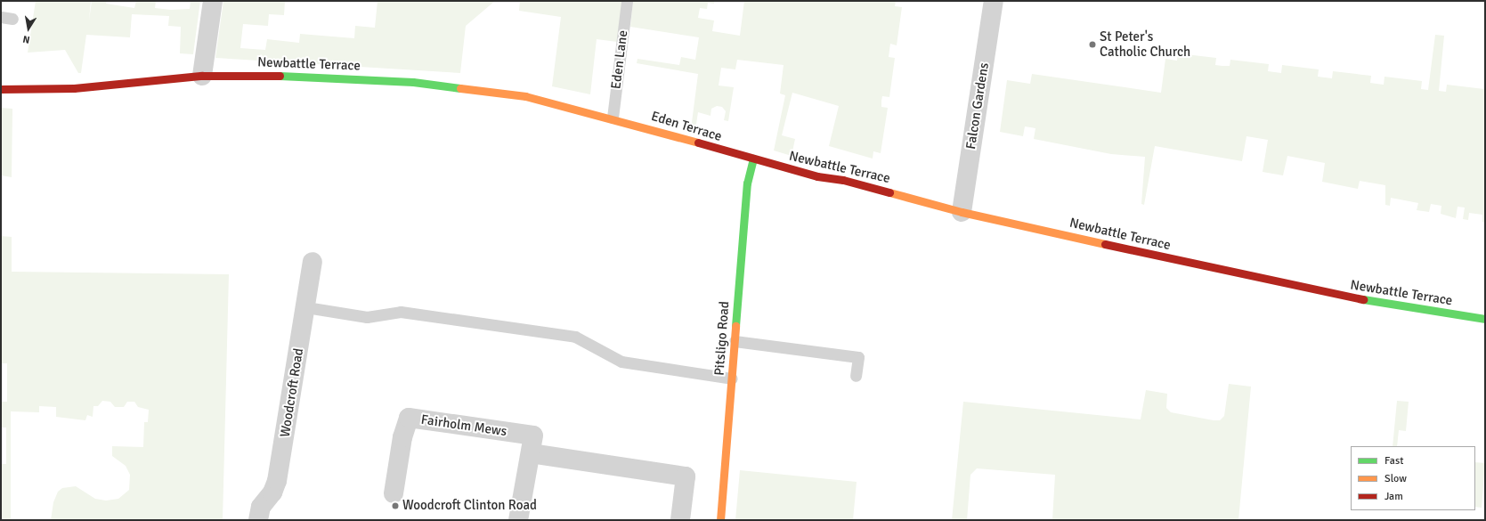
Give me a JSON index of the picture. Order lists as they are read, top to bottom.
{
  "streets": {
    "street": [
      "Newbattle Terrace",
      "Falcon Gardens",
      "Eden Terrace",
      "Pitsligo Road",
      "Woodcroft Road",
      "Fairholm Mews"
    ],
    "lane": ["Eden Lane"]
  },
  "crossings": [
    ["Eden Lane", "Newbattle Terrace"],
    ["Eden Lane", "Eden Terrace"],
    ["Newbattle Terrace", "Falcon Gardens"],
    ["Newbattle Terrace", "Eden Terrace"],
    ["Newbattle Terrace", "Pitsligo Road"],
    ["Eden Terrace", "Pitsligo Road"]
  ],
  "places": ["St Peter's Catholic Church", "Woodcroft Clinton Road"],
  "legend": ["Fast", "Slow", "Jam"],
  "north": "bottom"
}
